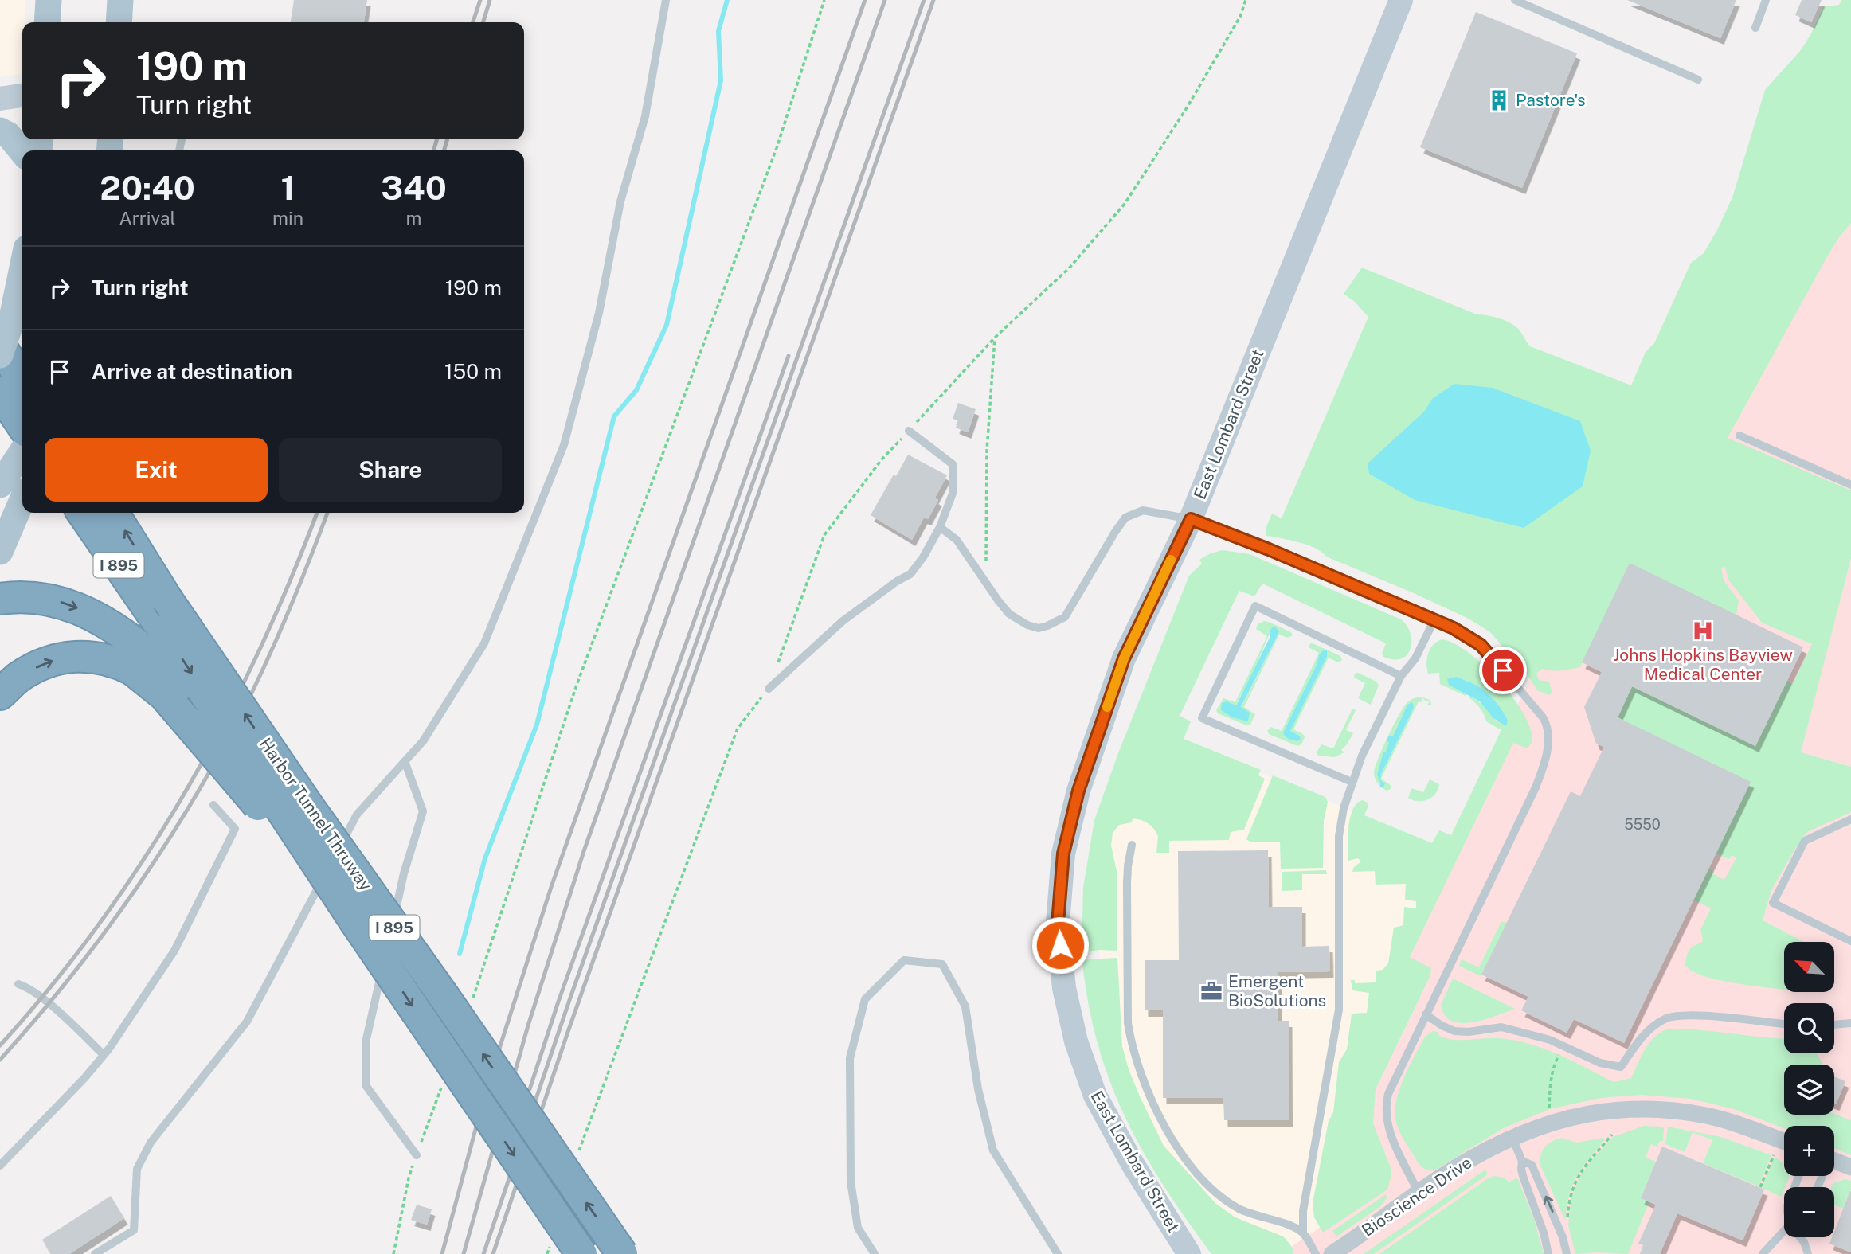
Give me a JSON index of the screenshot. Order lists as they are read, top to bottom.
{
  "streets": {
    "highway": ["I 895", "Harbor Tunnel Thruway"],
    "main road": ["East Lombard Street"],
    "street": ["Bioscience Drive"]
  },
  "places": {
    "building": ["Pastore's"],
    "hospital": ["Johns Hopkins Bayview Medical Center"],
    "office": ["Emergent BioSolutions"]
  },
  "house_numbers": ["5550"],
  "north": "top left",
  "page": {
    "turn": ["190 m", "Turn right"],
    "eta": [
      "20:40",
      "Arrival",
      "1",
      "min",
      "340",
      "m"
    ],
    "list": [
      {
        "name": "Turn right",
        "value": "190 m"
      },
      {
        "name": "Arrive at destination",
        "value": "150 m"
      }
    ],
    "buttons": ["Exit", "Share"],
    "map_buttons": ["+", "−"]
  }
}
